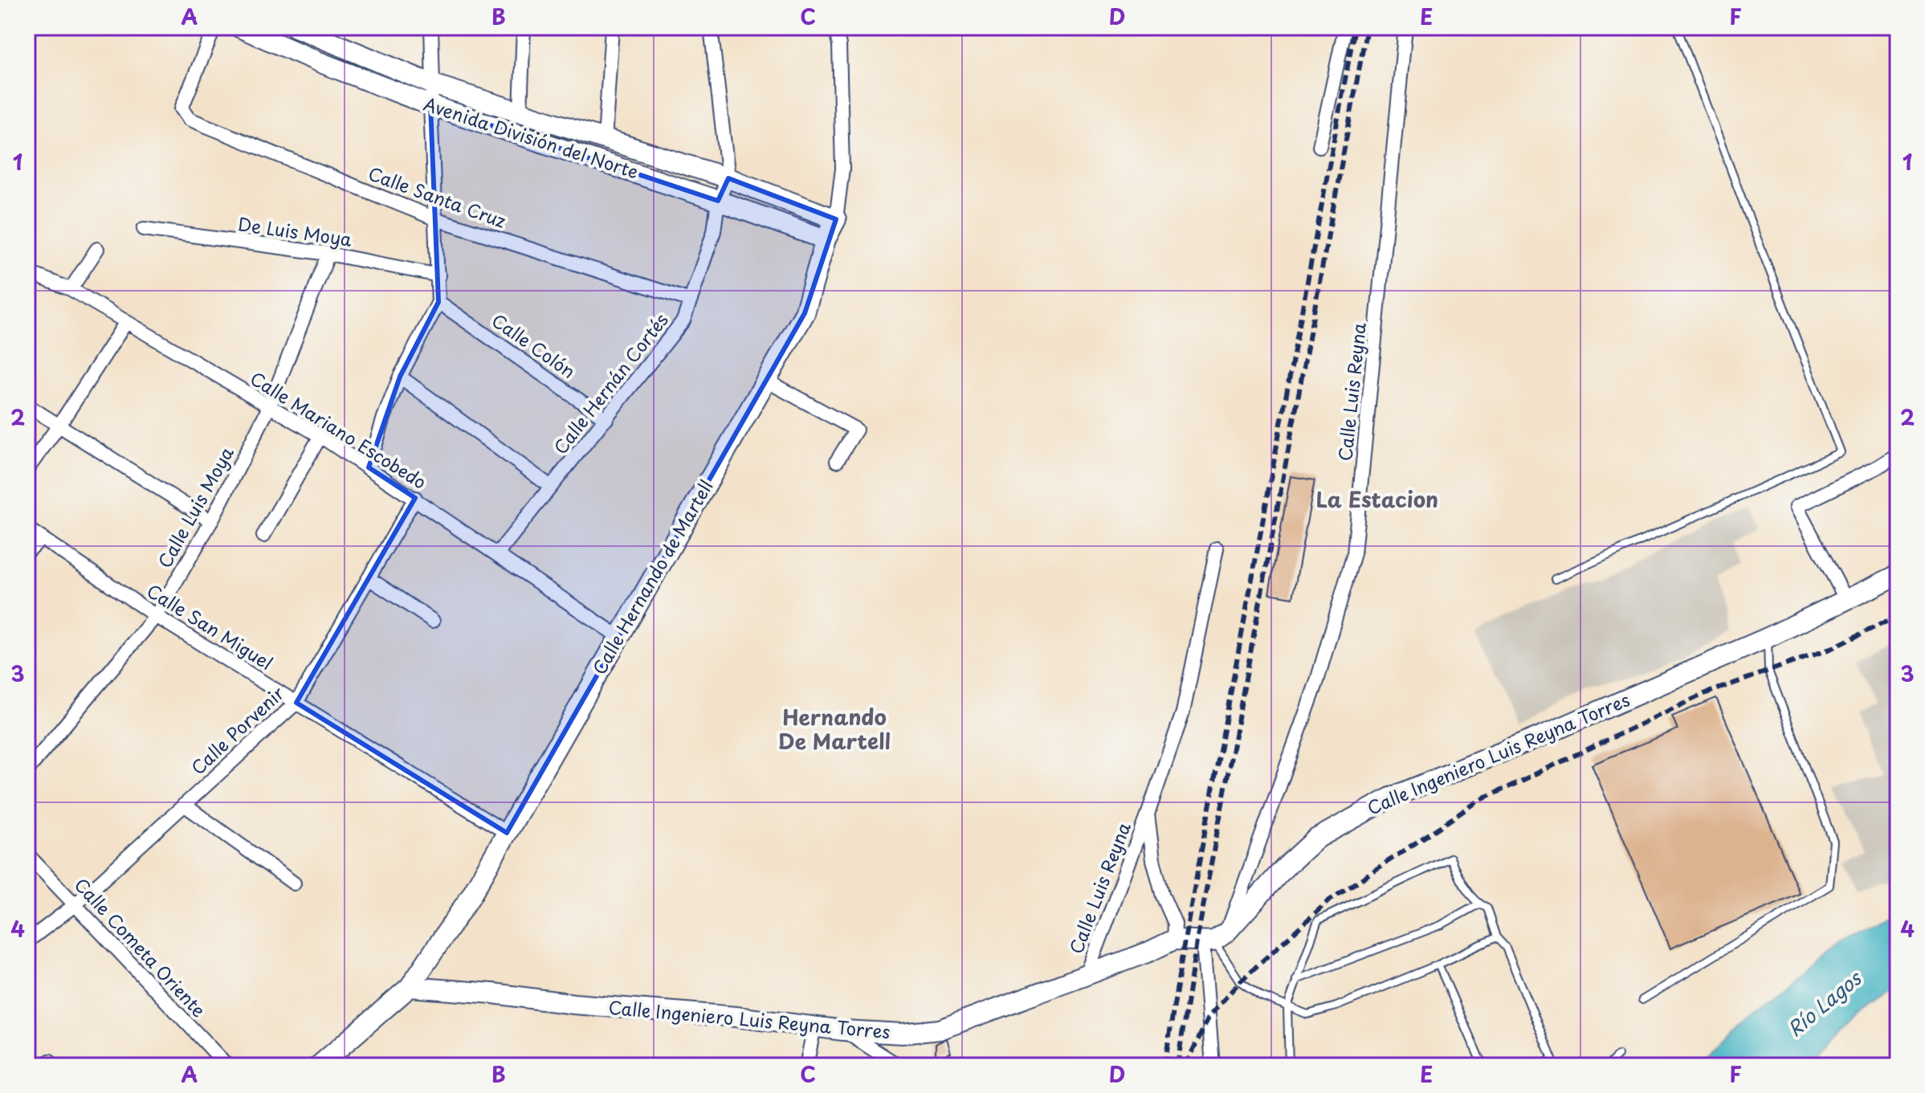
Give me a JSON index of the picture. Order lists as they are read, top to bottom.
{
  "streets": {
    "street": [
      "Avenida División del Norte",
      "Calle Santa Cruz",
      "De Luis Moya",
      "Calle Colón",
      "Calle Hernán Cortés",
      "Calle Luis Reyna",
      "Calle Mariano Escobedo",
      "Calle Luis Moya",
      "Calle Hernando de Martell",
      "Calle San Miguel",
      "Calle Porvenir",
      "Calle Ingeniero Luis Reyna Torres",
      "Calle Cometa Oriente"
    ]
  },
  "crossings": [
    ["Avenida División del Norte", "Calle Hernán Cortés"],
    ["Avenida División del Norte", "Calle Hernando de Martell"],
    ["Calle Santa Cruz", "Calle Hernán Cortés"],
    ["De Luis Moya", "Calle Luis Moya"],
    ["Calle Colón", "Calle Hernán Cortés"],
    ["Calle Hernán Cortés", "Calle Mariano Escobedo"],
    ["Calle Luis Reyna", "Calle Ingeniero Luis Reyna Torres"],
    ["Calle Mariano Escobedo", "Calle Luis Moya"],
    ["Calle Mariano Escobedo", "Calle Hernando de Martell"],
    ["Calle Mariano Escobedo", "Calle Porvenir"],
    ["Calle Luis Moya", "Calle San Miguel"],
    ["Calle Hernando de Martell", "Calle San Miguel"],
    ["Calle Hernando de Martell", "Calle Ingeniero Luis Reyna Torres"],
    ["Calle San Miguel", "Calle Porvenir"],
    ["Calle Porvenir", "Calle Cometa Oriente"]
  ],
  "districts": ["La Estacion", "Hernando De Martell"],
  "water": ["Río Lagos"],
  "grid": {
    "columns": [
      "A",
      "B",
      "C",
      "D",
      "E",
      "F"
    ],
    "rows": [
      "1",
      "2",
      "3",
      "4"
    ]
  }
}
